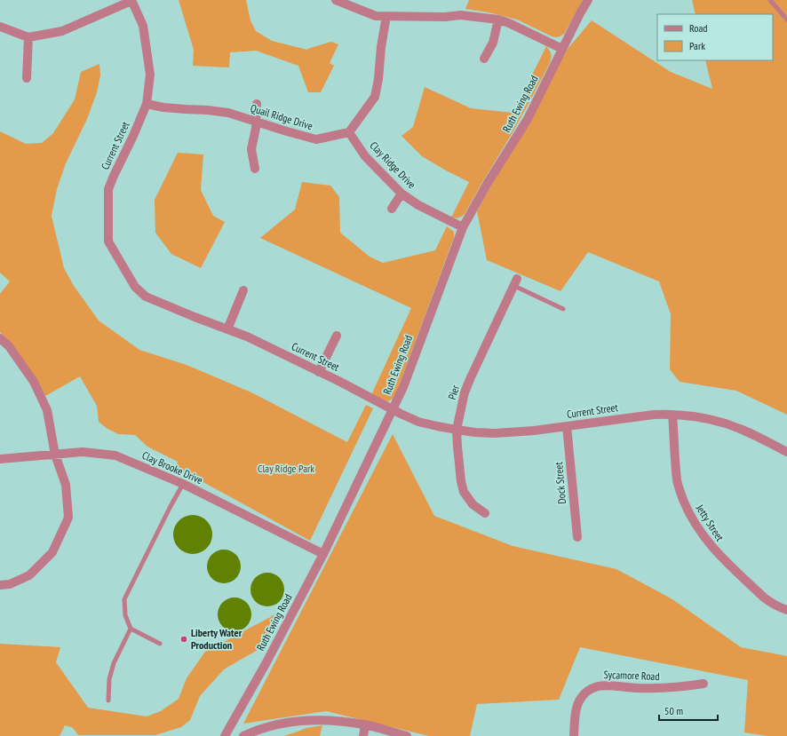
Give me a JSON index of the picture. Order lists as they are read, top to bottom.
{
  "streets": {
    "street": [
      "Ruth Ewing Road",
      "Quail Ridge Drive",
      "Current Street",
      "Clay Ridge Drive",
      "Pier",
      "Clay Brooke Drive",
      "Dock Street",
      "Jetty Street",
      "Sycamore Road"
    ]
  },
  "crossings": [
    ["Ruth Ewing Road", "Current Street"],
    ["Ruth Ewing Road", "Clay Ridge Drive"],
    ["Ruth Ewing Road", "Clay Brooke Drive"],
    ["Quail Ridge Drive", "Current Street"],
    ["Quail Ridge Drive", "Clay Ridge Drive"],
    ["Current Street", "Pier"],
    ["Current Street", "Dock Street"],
    ["Current Street", "Jetty Street"]
  ],
  "parks": ["Clay Ridge Park"],
  "places": ["Liberty Water Production"],
  "legend": ["Road", "Park"],
  "scale_bar": "50 m"
}
